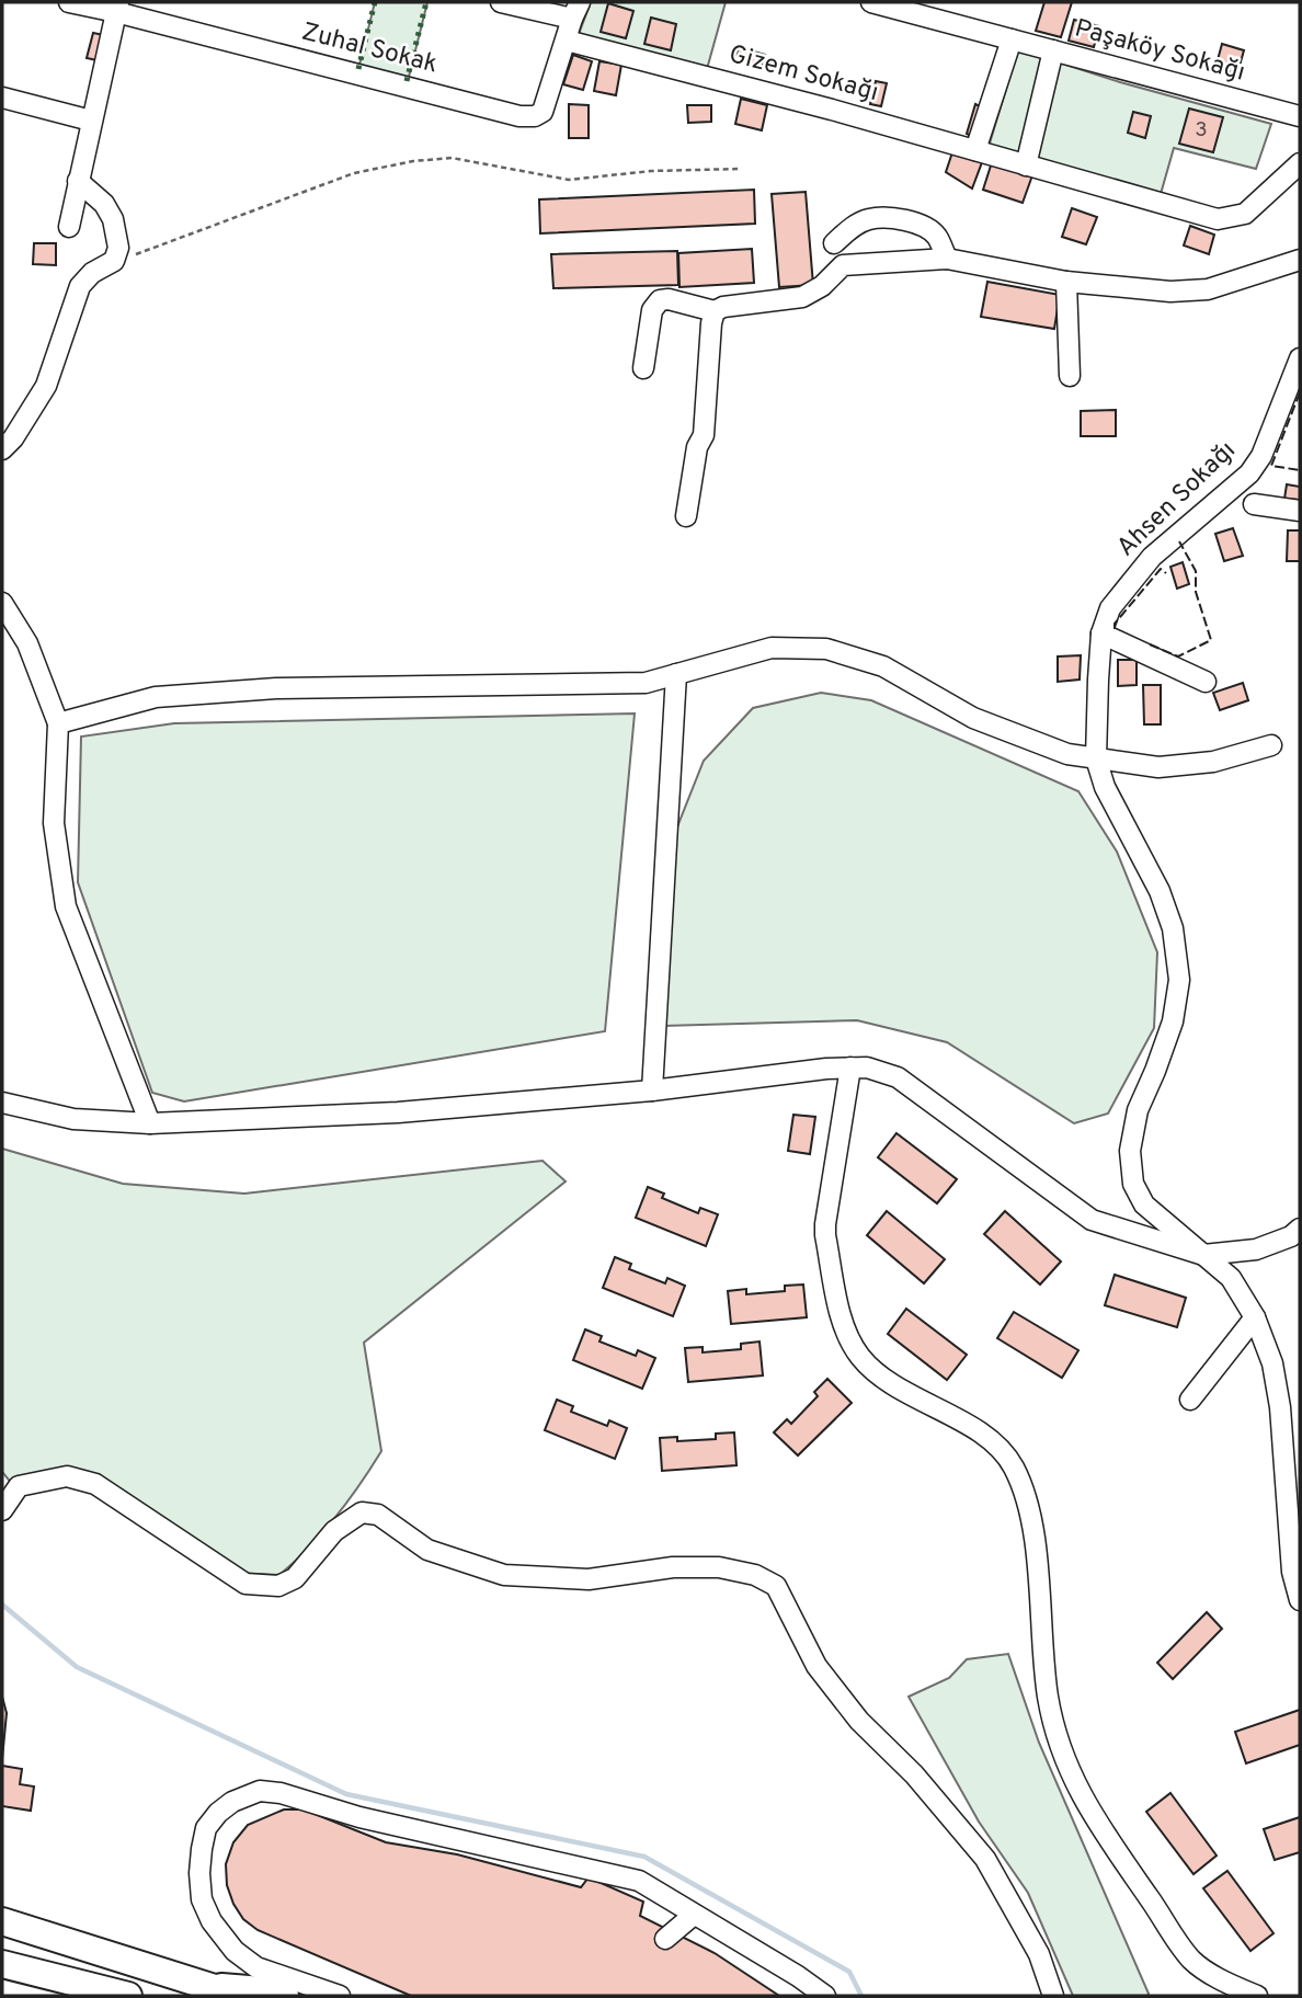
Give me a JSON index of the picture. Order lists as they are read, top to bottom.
{
  "streets": {
    "street": [
      "Zuhal Sokak",
      "Paşaköy Sokağı",
      "Gizem Sokağı",
      "Ahsen Sokağı"
    ]
  },
  "crossings": [
    ["Zuhal Sokak", "Gizem Sokağı"]
  ],
  "house_numbers": ["3"]
}
